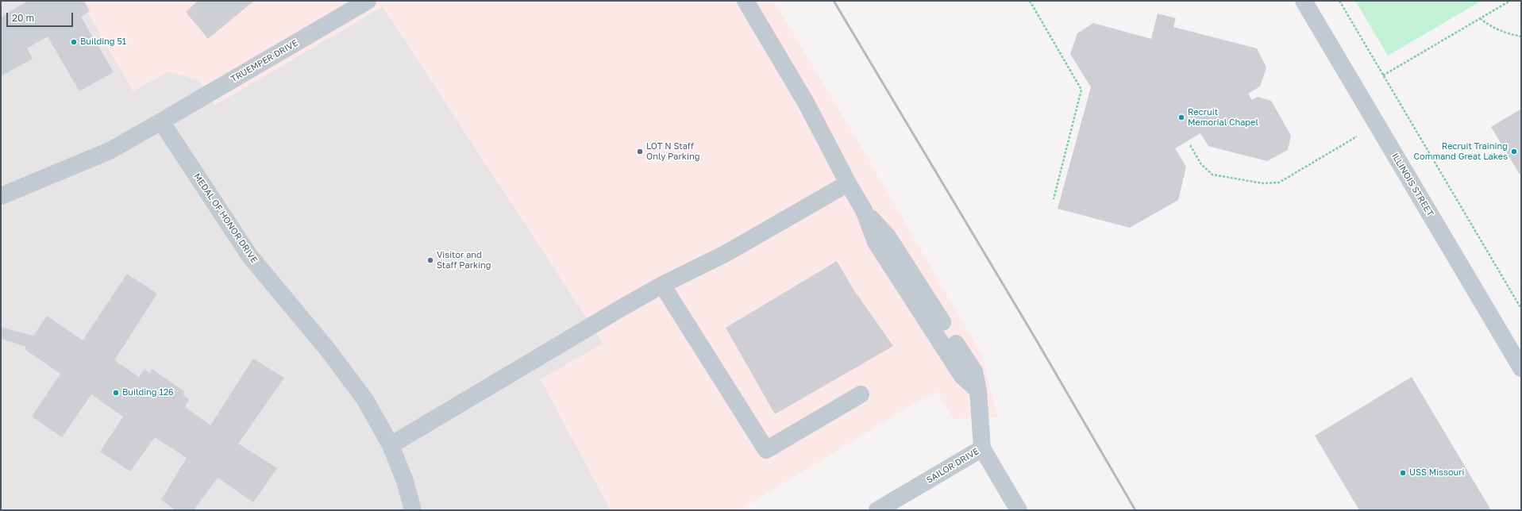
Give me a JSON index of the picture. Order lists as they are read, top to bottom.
{
  "streets": {
    "street": [
      "TRUEMPER DRIVE",
      "ILLINOIS STREET",
      "MEDAL OF HONOR DRIVE",
      "SAILOR DRIVE"
    ]
  },
  "crossings": [
    ["TRUEMPER DRIVE", "MEDAL OF HONOR DRIVE"]
  ],
  "places": [
    "Building 51",
    "Recruit Memorial Chapel",
    "LOT N Staff Only Parking",
    "Recruit Training Command Great Lakes",
    "Visitor and Staff Parking",
    "Building 126",
    "USS Missouri"
  ],
  "scale_bar": "20 m"
}
